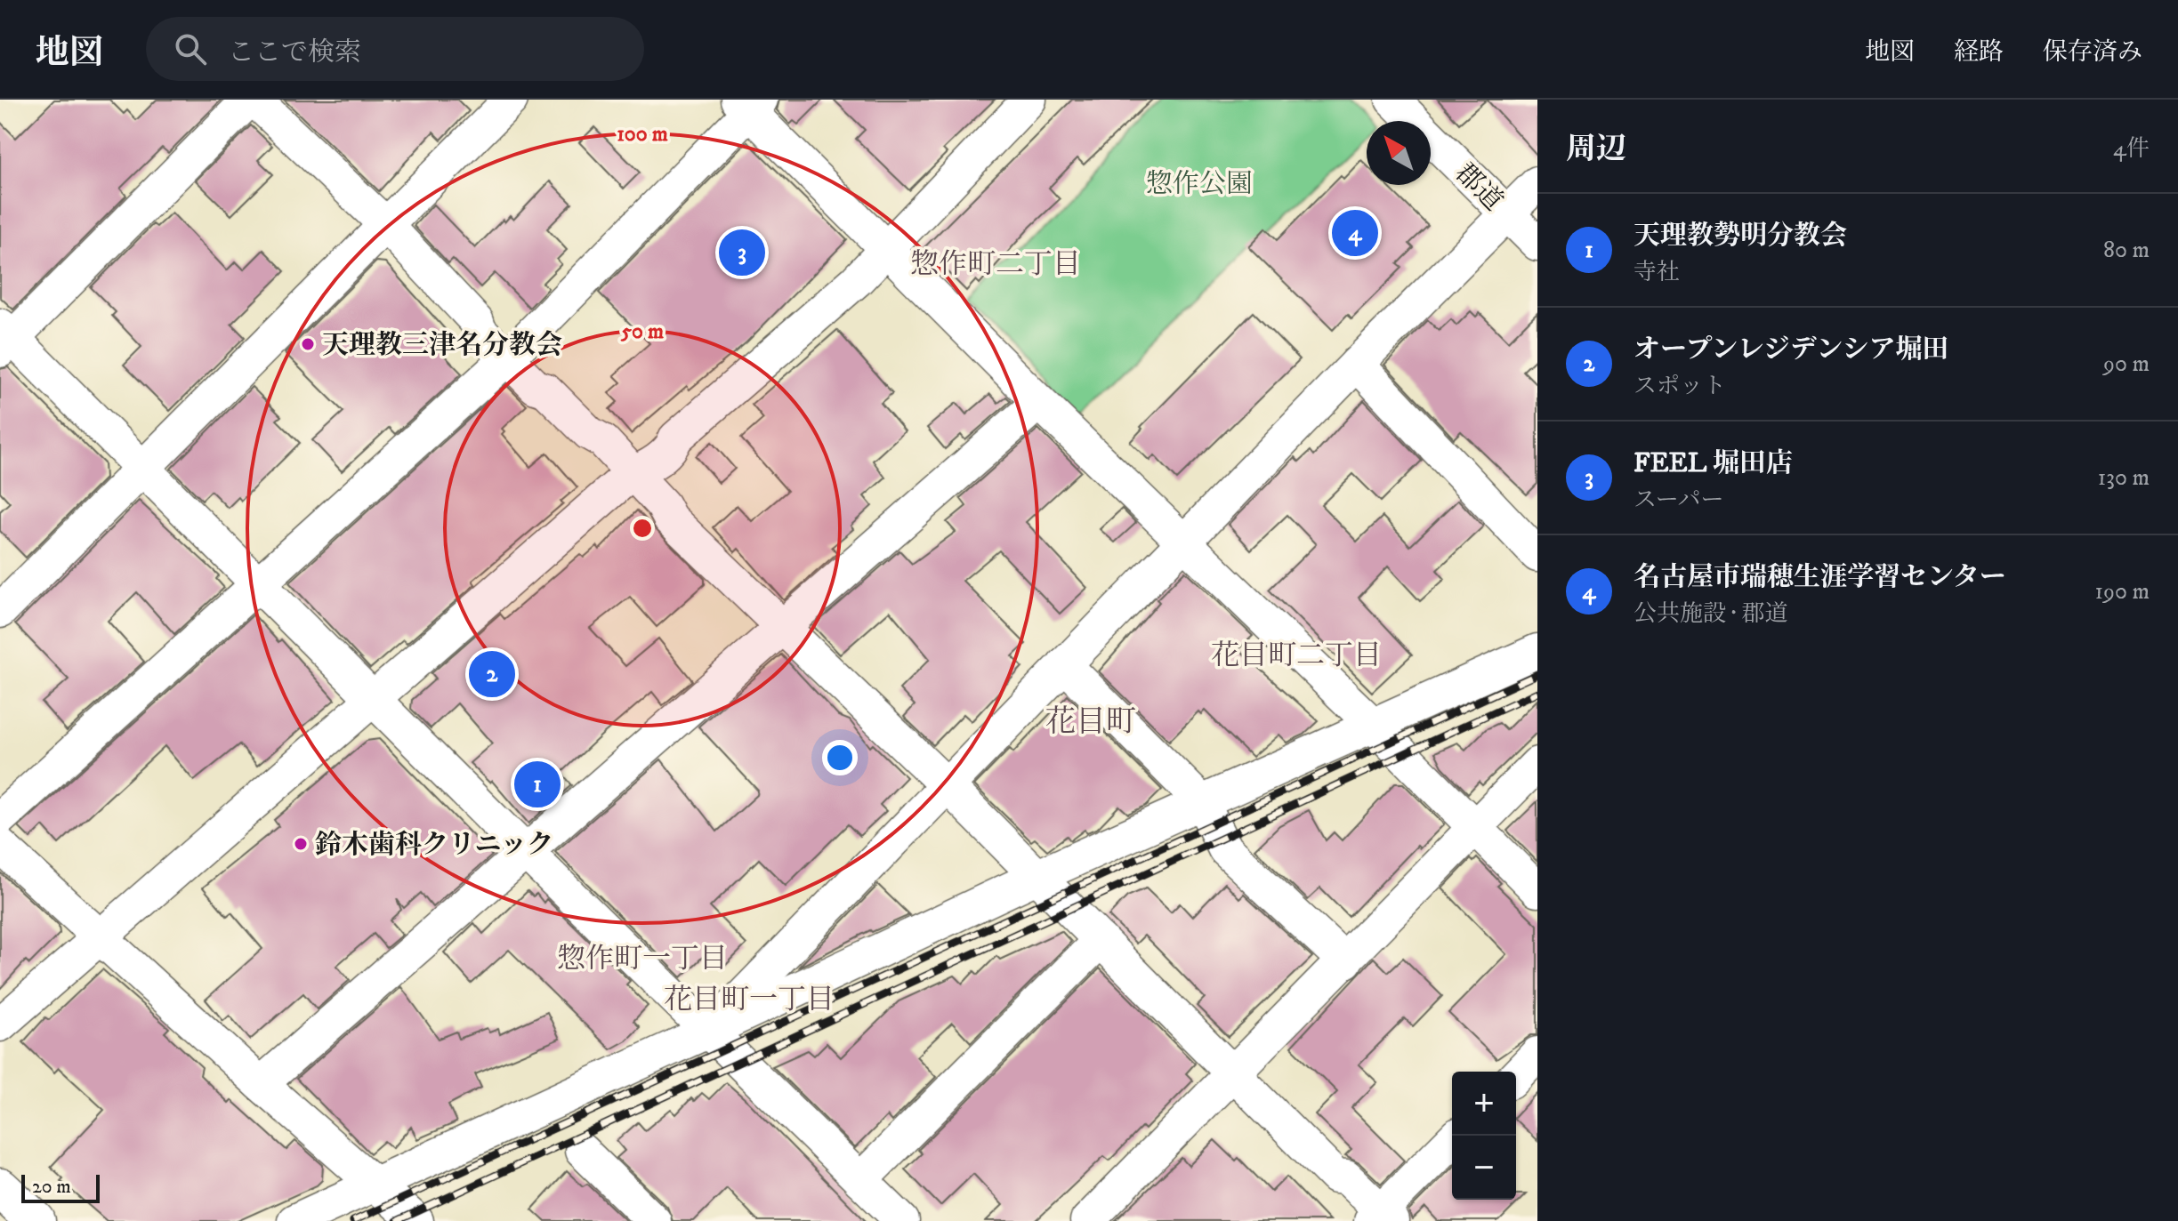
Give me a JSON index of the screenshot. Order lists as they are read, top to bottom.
{
  "streets": {
    "street": ["郡道"]
  },
  "districts": [
    "惣作町二丁目",
    "花目町二丁目",
    "花目町",
    "惣作町一丁目",
    "花目町一丁目"
  ],
  "parks": ["惣作公園"],
  "places": ["天理教三津名分教会", "鈴木歯科クリニック"],
  "scale_bar": "20 m",
  "north": "top left",
  "page": {
    "header": "地図",
    "search": "ここで検索",
    "nav": ["地図", "経路", "保存済み"],
    "heading": ["周辺", "4件"],
    "list": [
      {
        "mark": "1",
        "name": "天理教勢明分教会",
        "note": "寺社",
        "value": "80 m"
      },
      {
        "mark": "2",
        "name": "オープンレジデンシア堀田",
        "note": "スポット",
        "value": "90 m"
      },
      {
        "mark": "3",
        "name": "FEEL 堀田店",
        "note": "スーパー",
        "value": "130 m"
      },
      {
        "mark": "4",
        "name": "名古屋市瑞穂生涯学習センター",
        "note": "公共施設 · 郡道",
        "value": "190 m"
      }
    ],
    "pins": [
      "4",
      "3",
      "2",
      "1"
    ],
    "map_buttons": ["+", "−"],
    "scale": "20 m"
  },
  "rings": ["100 m", "50 m"]
}
